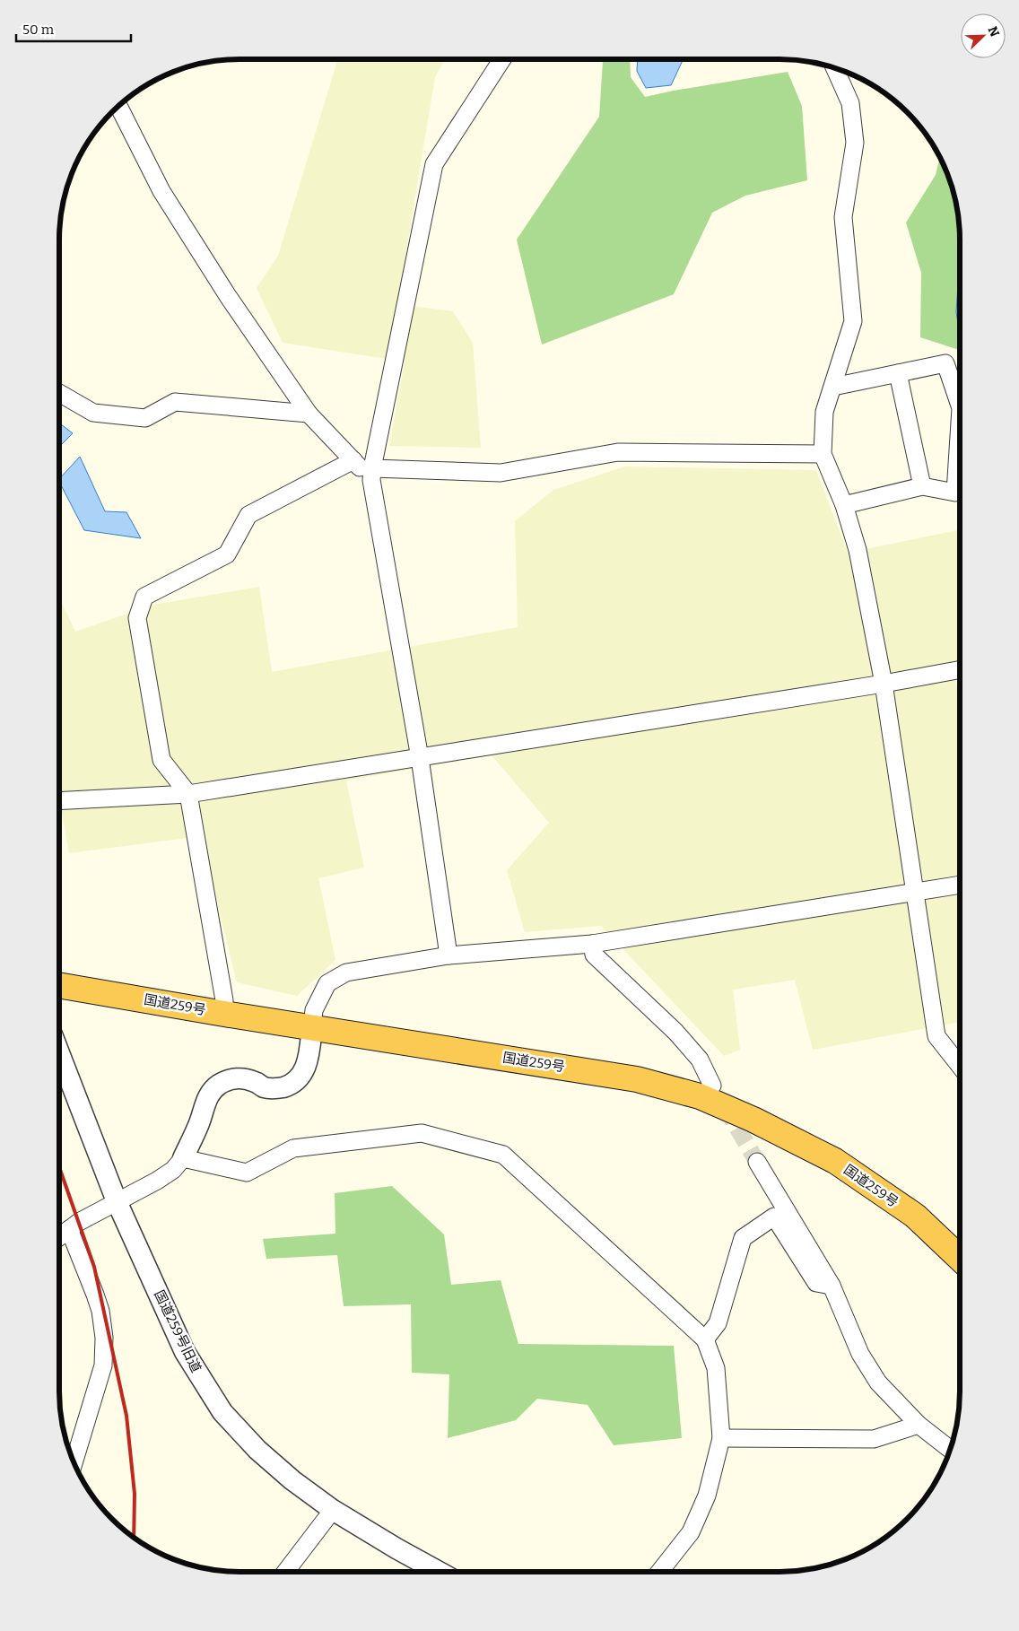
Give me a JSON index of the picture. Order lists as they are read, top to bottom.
{
  "streets": {
    "highway": ["国道259号"],
    "street": ["国道259号旧道"]
  },
  "scale_bar": "50 m",
  "north": "top right"
}
